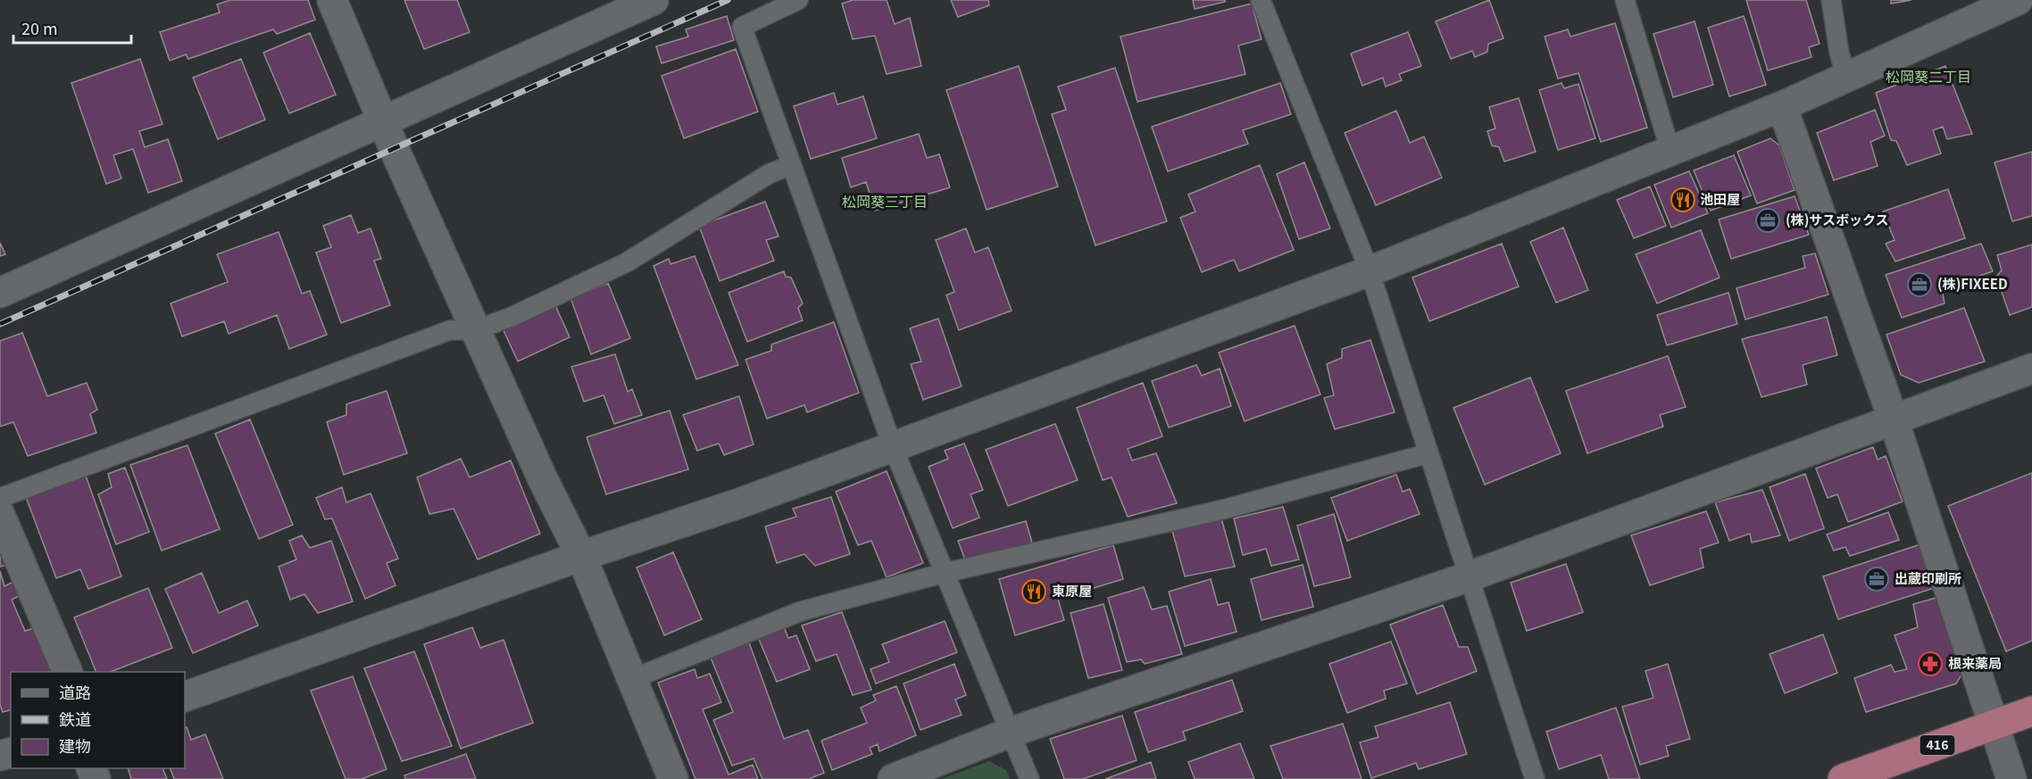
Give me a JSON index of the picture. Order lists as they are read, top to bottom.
{
  "streets": {
    "highway": ["416"]
  },
  "districts": ["松岡葵二丁目", "松岡葵三丁目"],
  "places": {
    "restaurant": ["池田屋", "東原屋"],
    "office": ["(株)サスボックス", "(株)FIXEED", "出蔵印刷所"],
    "pharmacy": ["根来薬局"]
  },
  "legend": ["道路", "鉄道", "建物"],
  "scale_bar": "20 m"
}
